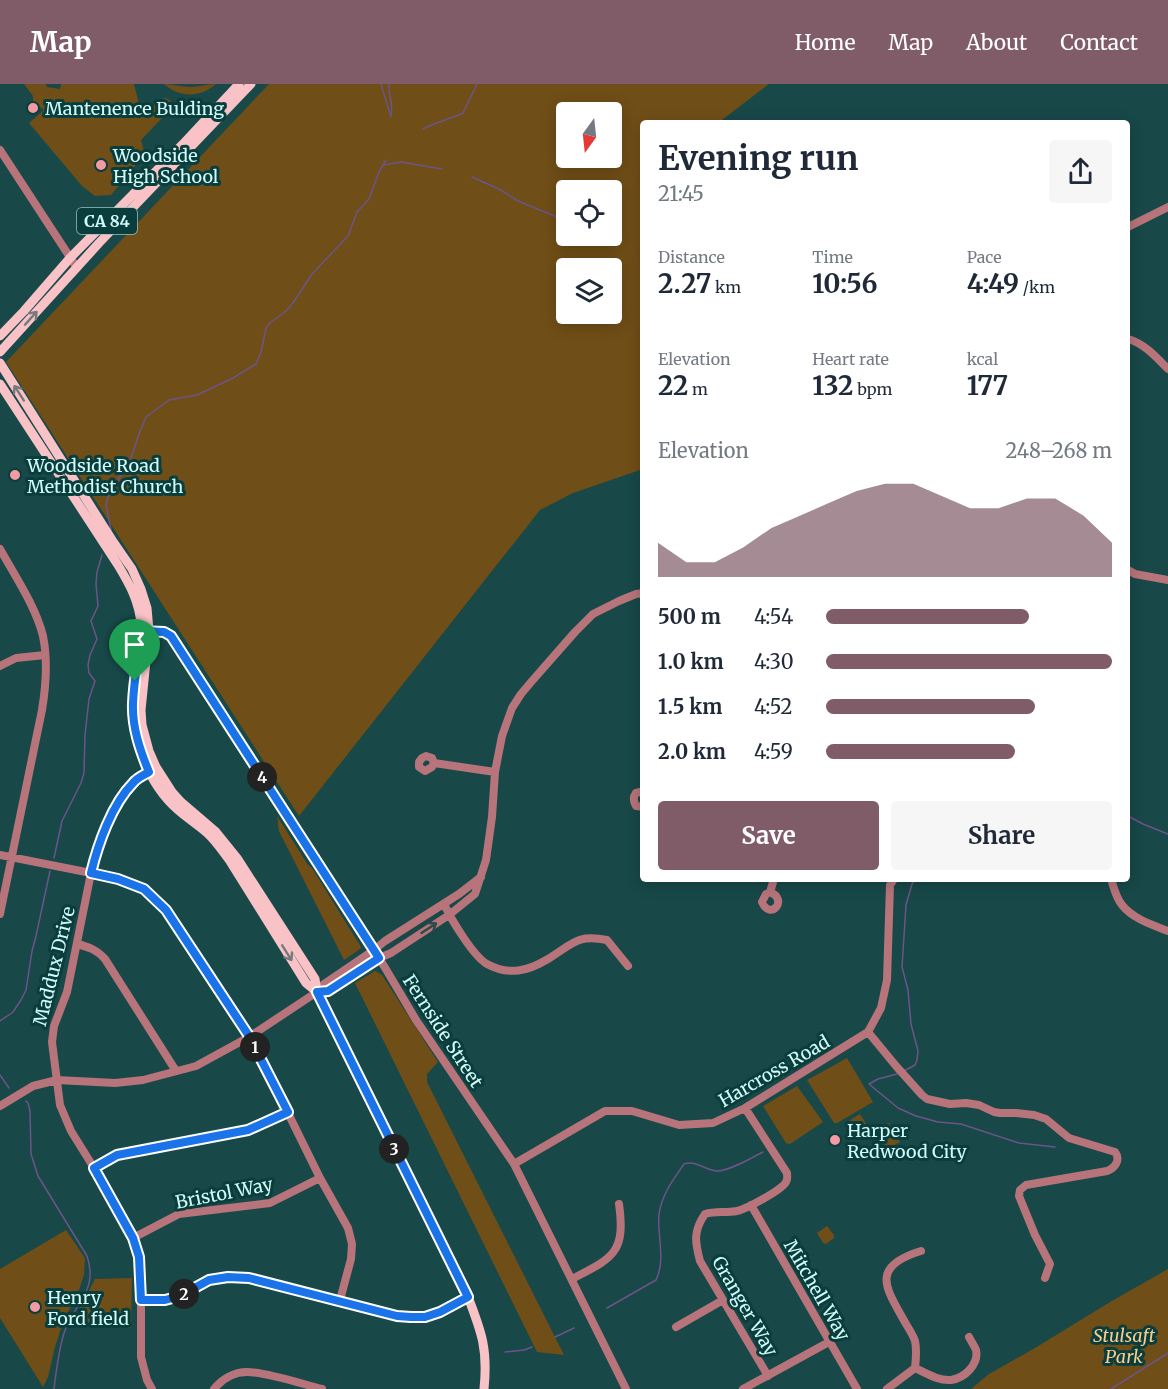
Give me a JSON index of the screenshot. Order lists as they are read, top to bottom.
{
  "streets": {
    "main road": ["CA 84"],
    "street": [
      "Maddux Drive",
      "Fernside Street",
      "Harcross Road",
      "Bristol Way",
      "Mitchell Way",
      "Granger Way"
    ]
  },
  "crossings": [
    ["Maddux Drive", "Bristol Way"],
    ["Fernside Street", "Harcross Road"],
    ["Harcross Road", "Granger Way"],
    ["Mitchell Way", "Granger Way"]
  ],
  "parks": ["Stulsaft Park"],
  "places": [
    "Mantenence Bulding",
    "Woodside High School",
    "Woodside Road Methodist Church",
    "Harper Redwood City",
    "Henry Ford field"
  ],
  "north": "bottom",
  "page": {
    "header": "Map",
    "nav": [
      "Home",
      "Map",
      "About",
      "Contact"
    ],
    "heading": ["Evening run", "21:45"],
    "stats": [
      ["Distance", "2.27 km"],
      ["Time", "10:56"],
      ["Pace", "4:49 /km"],
      ["Elevation", "22 m"],
      ["Heart rate", "132 bpm"],
      ["kcal", "177"]
    ],
    "chart": ["Elevation", "248–268 m"],
    "list": [
      {
        "name": "500 m",
        "note": "4:54"
      },
      {
        "name": "1.0 km",
        "note": "4:30"
      },
      {
        "name": "1.5 km",
        "note": "4:52"
      },
      {
        "name": "2.0 km",
        "note": "4:59"
      }
    ],
    "pins": [
      "4",
      "1",
      "3",
      "2"
    ],
    "buttons": ["Save", "Share"]
  }
}
